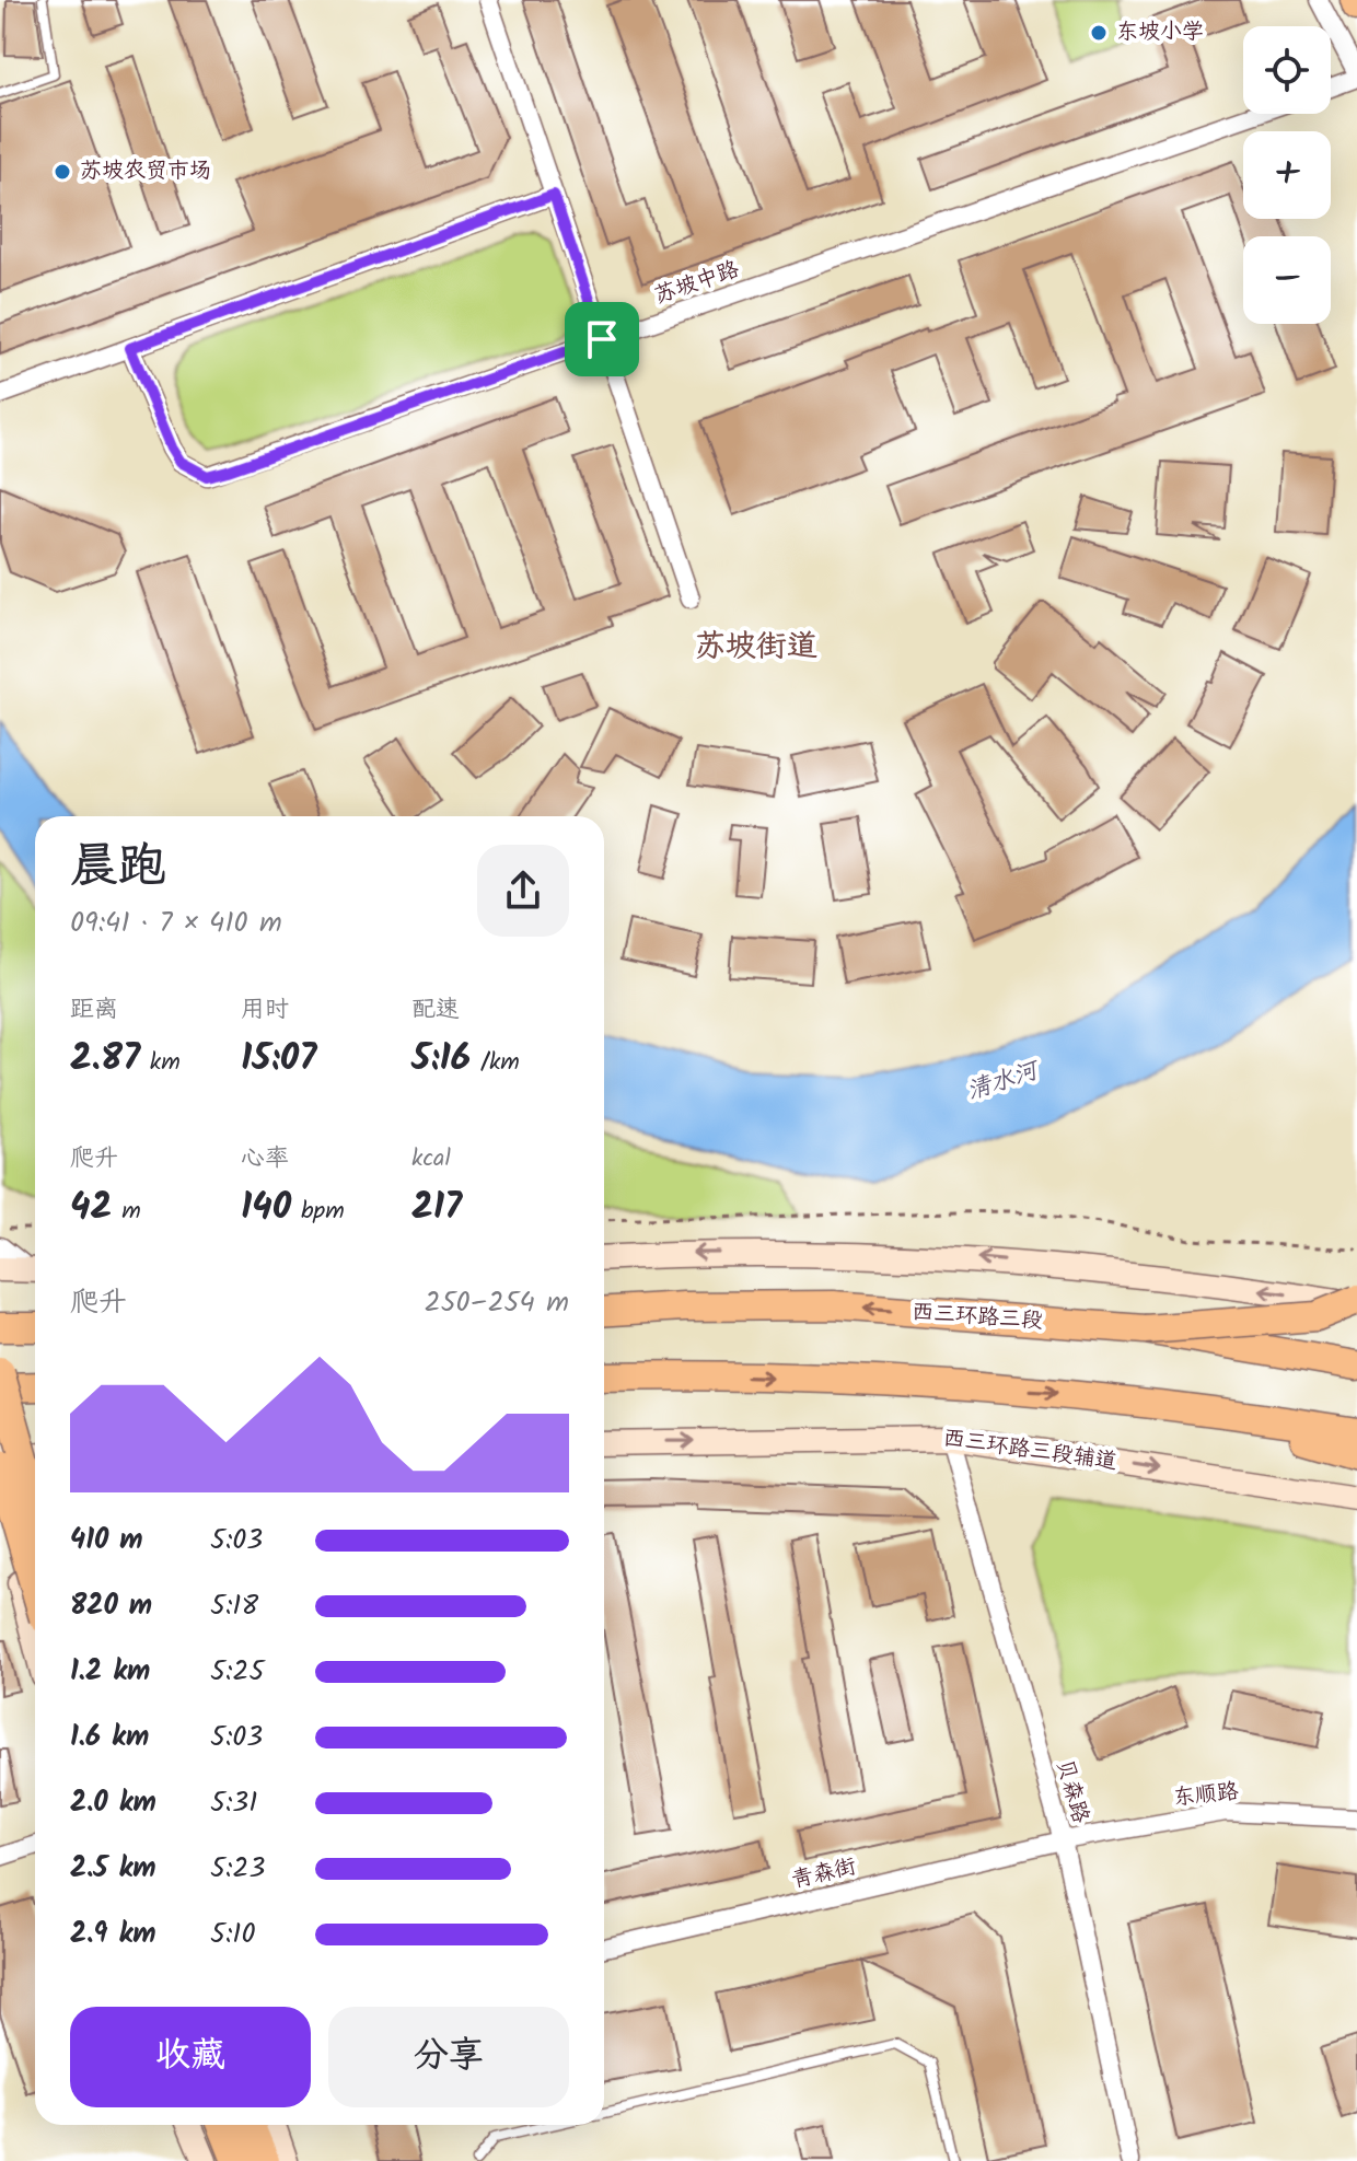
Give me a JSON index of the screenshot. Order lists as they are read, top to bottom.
{
  "streets": {
    "main road": ["西三环路三段", "西三环路三段辅道"],
    "street": [
      "苏坡中路",
      "贝森路",
      "东顺路",
      "青森街"
    ]
  },
  "crossings": [
    ["西三环路三段辅道", "贝森路"],
    ["贝森路", "东顺路"],
    ["贝森路", "青森街"],
    ["东顺路", "青森街"]
  ],
  "districts": ["苏坡街道"],
  "water": ["清水河"],
  "places": ["东坡小学", "苏坡农贸市场"],
  "page": {
    "map_buttons": ["+", "−"],
    "heading": ["晨跑", "09:41 · 7 × 410 m"],
    "stats": [
      ["距离", "2.87 km"],
      ["用时", "15:07"],
      ["配速", "5:16 /km"],
      ["爬升", "42 m"],
      ["心率", "140 bpm"],
      ["kcal", "217"]
    ],
    "chart": ["爬升", "250–254 m"],
    "list": [
      {
        "name": "410 m",
        "note": "5:03"
      },
      {
        "name": "820 m",
        "note": "5:18"
      },
      {
        "name": "1.2 km",
        "note": "5:25"
      },
      {
        "name": "1.6 km",
        "note": "5:03"
      },
      {
        "name": "2.0 km",
        "note": "5:31"
      },
      {
        "name": "2.5 km",
        "note": "5:23"
      },
      {
        "name": "2.9 km",
        "note": "5:10"
      }
    ],
    "buttons": ["收藏", "分享"]
  }
}
